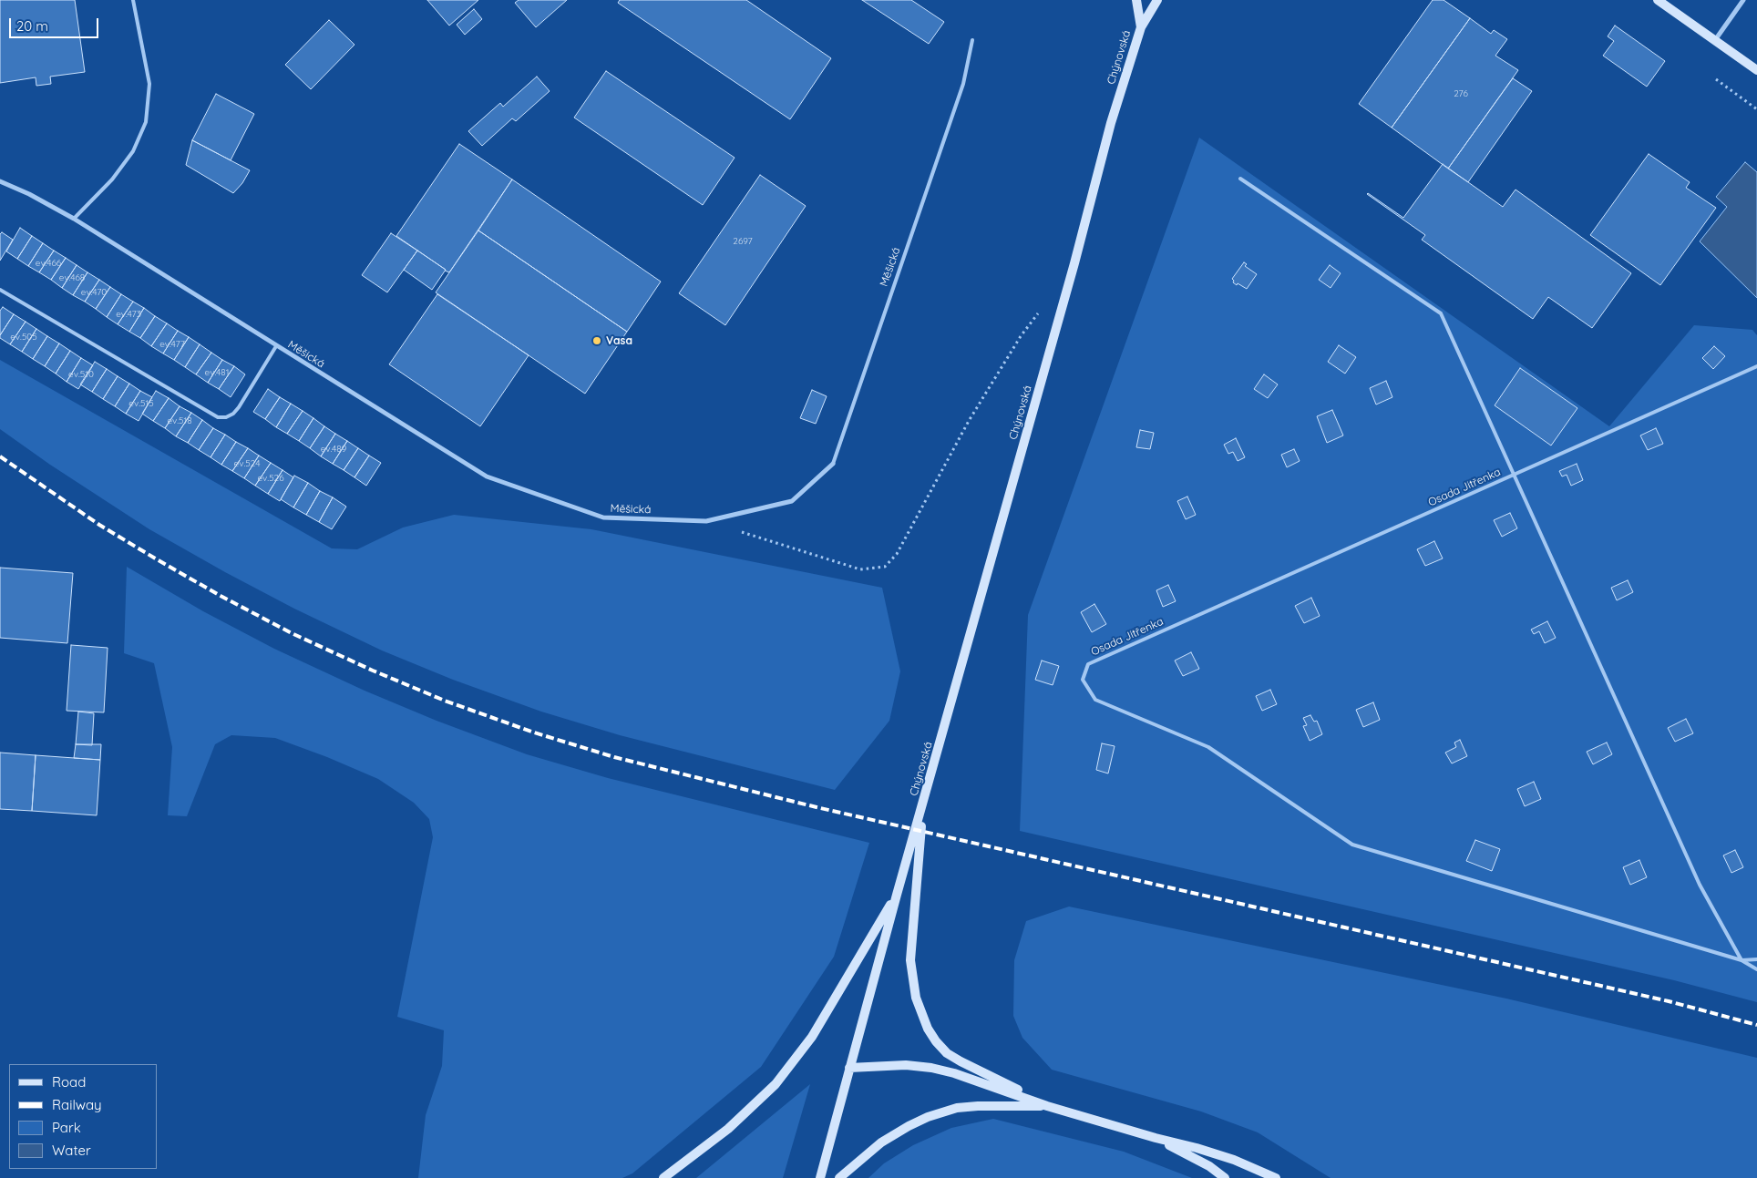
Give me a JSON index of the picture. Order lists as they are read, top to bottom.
{
  "streets": {
    "main road": ["Chýnovská"],
    "street": ["Měšická"],
    "lane": ["Osada Jitřenka"]
  },
  "places": ["Vasa"],
  "house_numbers": [
    "276",
    "2697",
    "ev.466",
    "ev.468",
    "ev.470",
    "ev.473",
    "ev.505",
    "ev.477",
    "ev.481",
    "ev.510",
    "ev.515",
    "ev.518",
    "ev.489",
    "ev.524",
    "ev.526"
  ],
  "legend": [
    "Road",
    "Railway",
    "Park",
    "Water"
  ],
  "scale_bar": "20 m"
}
